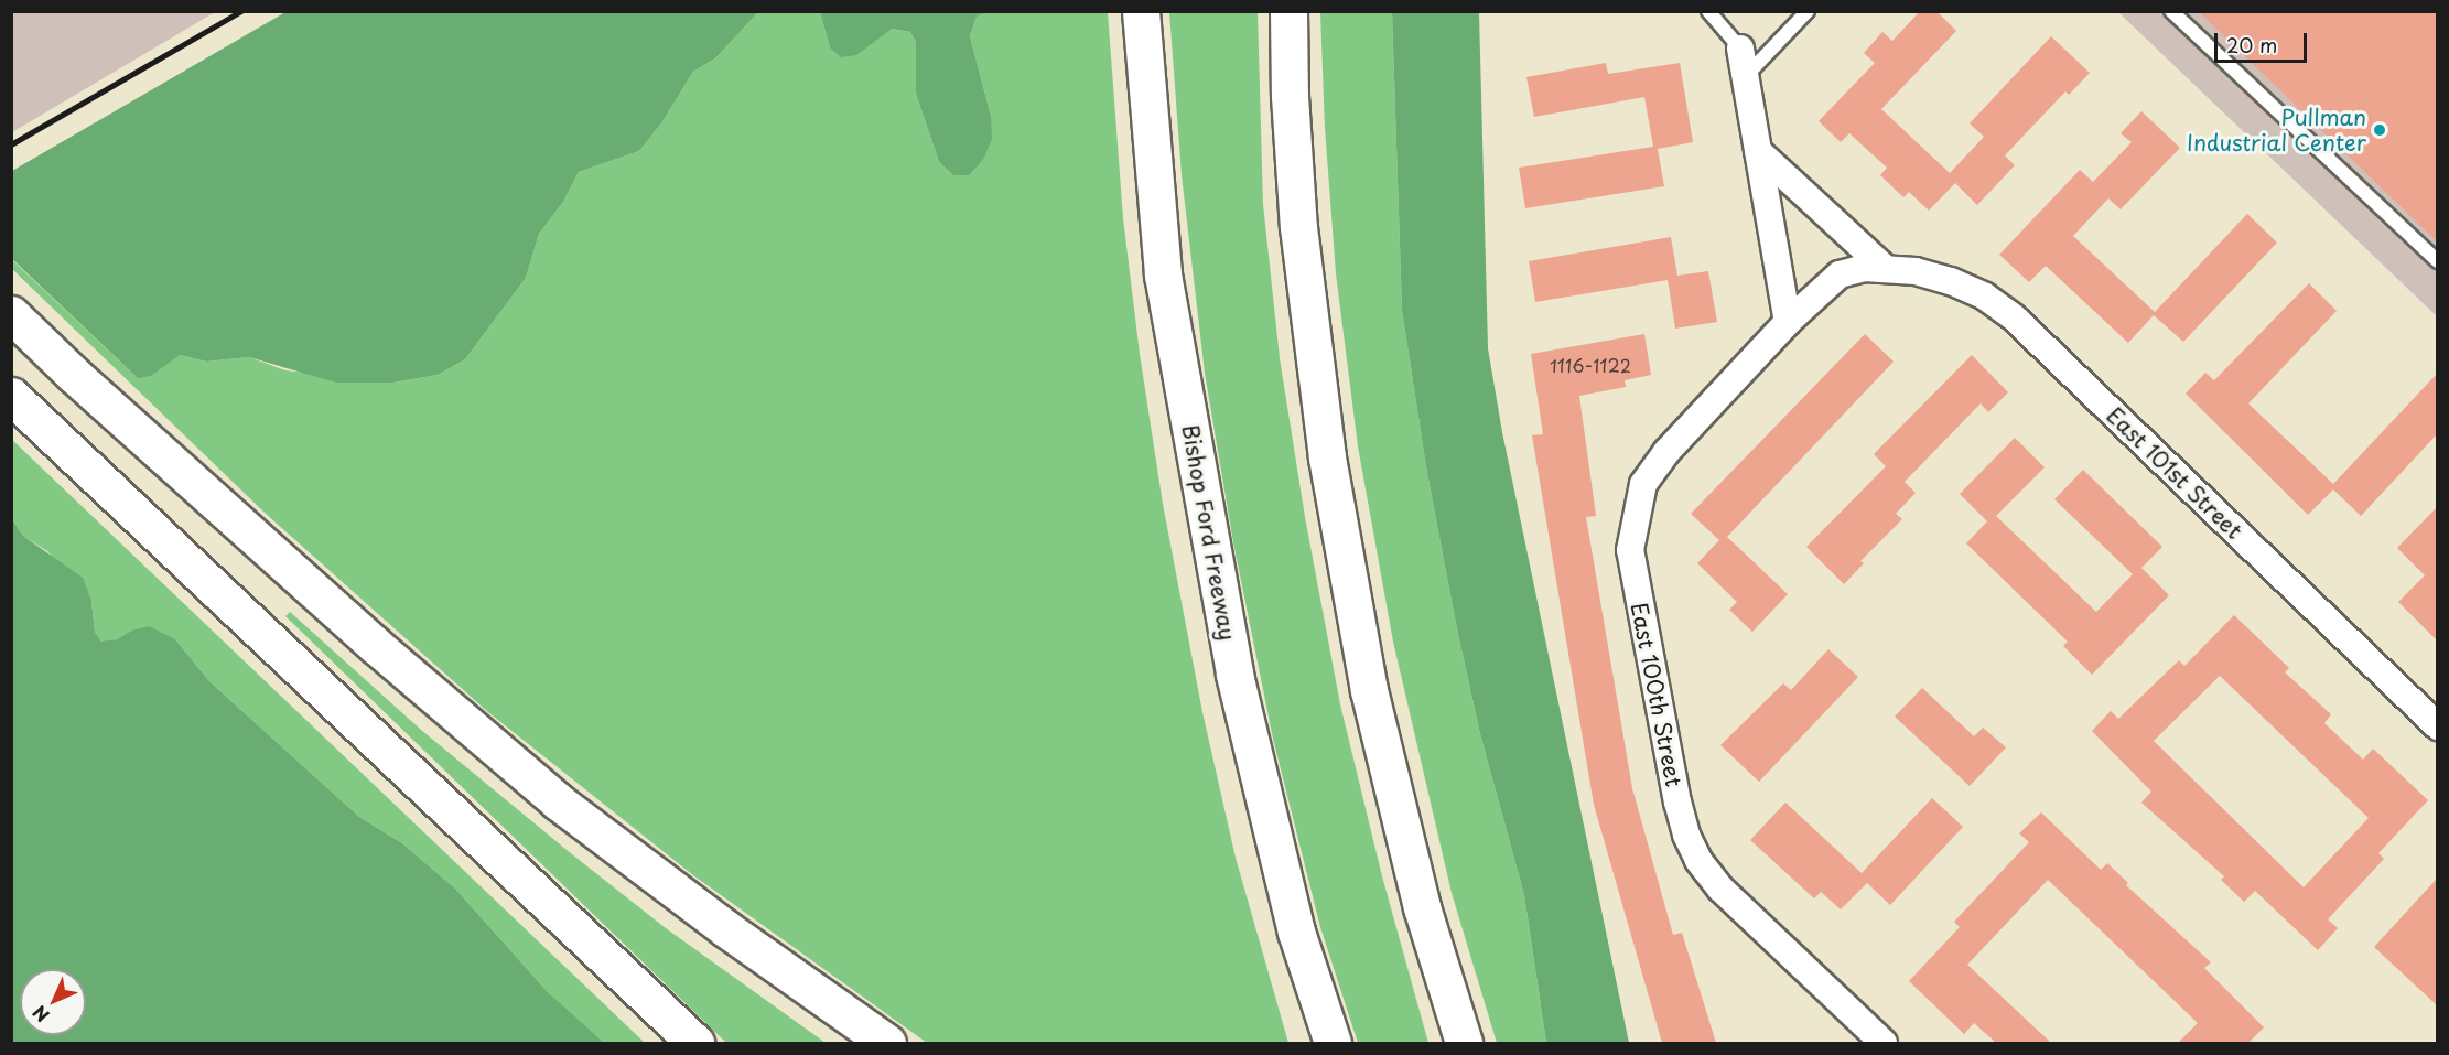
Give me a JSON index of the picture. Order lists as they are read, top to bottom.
{
  "streets": {
    "highway": ["Bishop Ford Freeway"],
    "street": ["East 101st Street", "East 100th Street"]
  },
  "crossings": [
    ["East 101st Street", "East 100th Street"]
  ],
  "places": ["Pullman Industrial Center"],
  "house_numbers": ["1116-1122"],
  "scale_bar": "20 m",
  "north": "bottom left"
}
